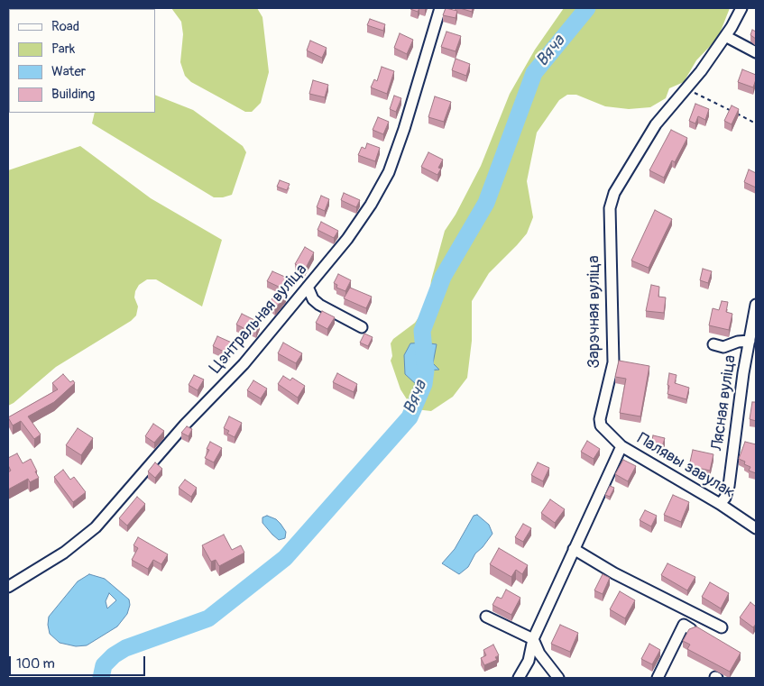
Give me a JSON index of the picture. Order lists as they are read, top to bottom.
{
  "streets": {
    "street": [
      "Зарэчная вуліца",
      "Цэнтральная вуліца",
      "Лясная вуліца",
      "Палявы завулак"
    ]
  },
  "crossings": [
    ["Зарэчная вуліца", "Палявы завулак"],
    ["Лясная вуліца", "Палявы завулак"]
  ],
  "water": ["Вяча"],
  "legend": [
    "Road",
    "Park",
    "Water",
    "Building"
  ],
  "scale_bar": "100 m"
}
